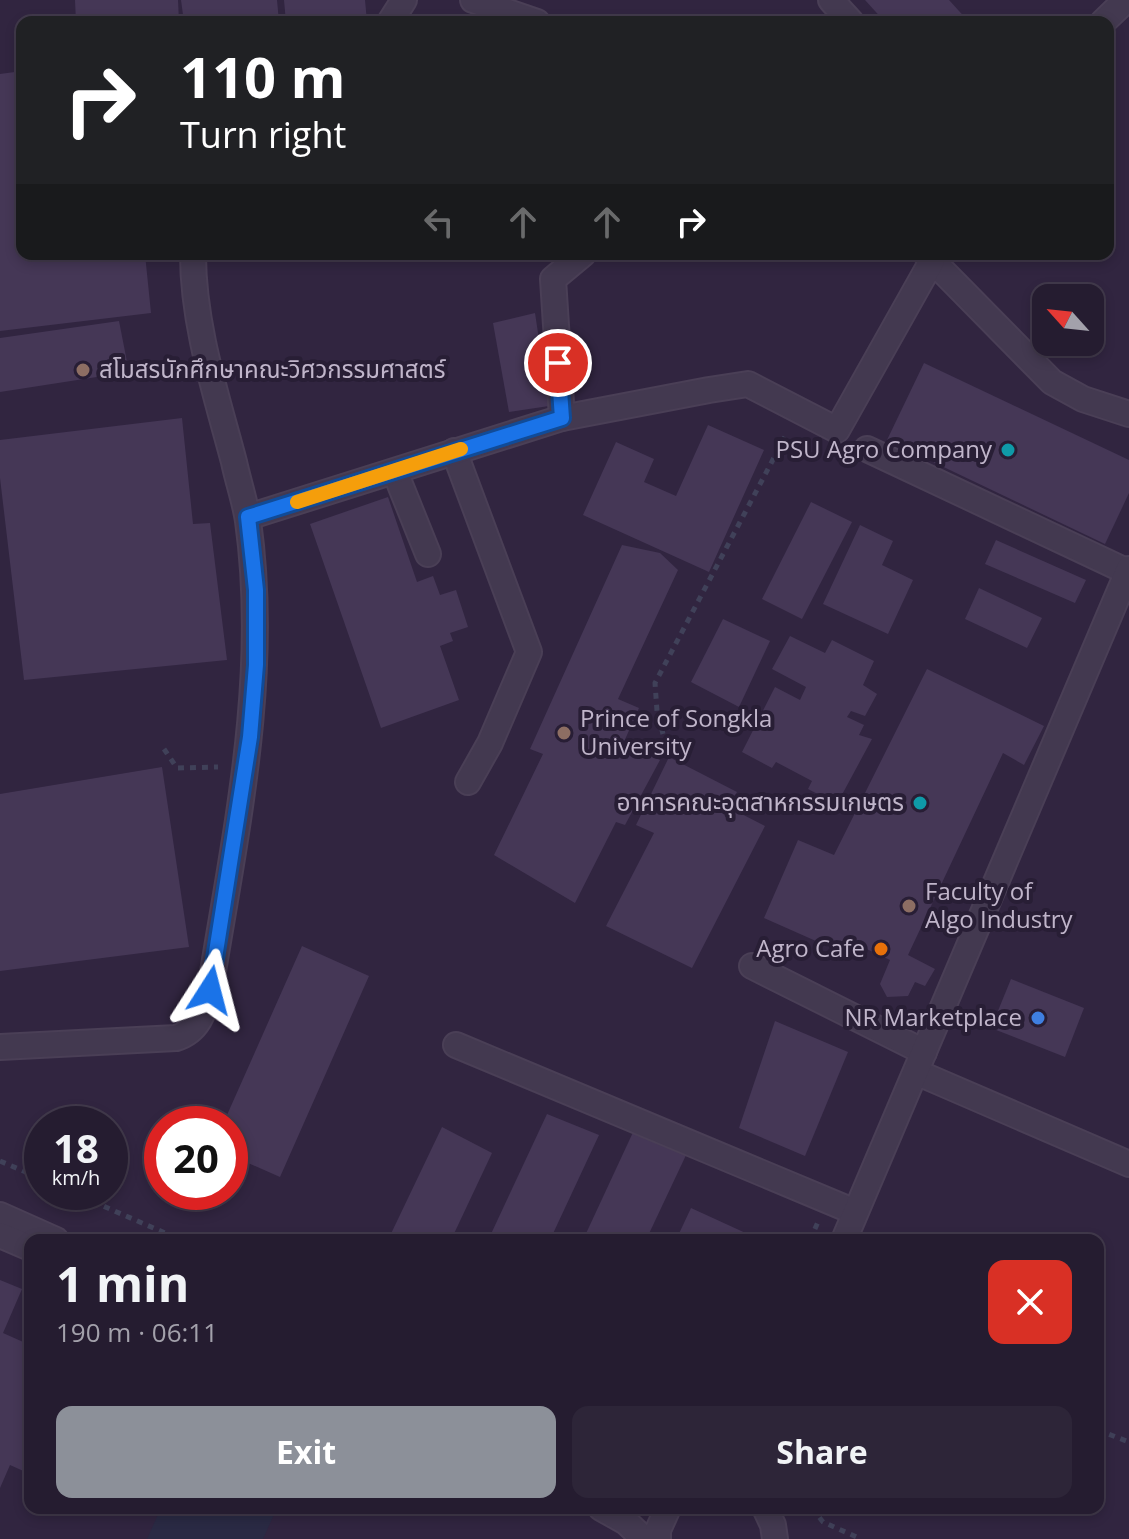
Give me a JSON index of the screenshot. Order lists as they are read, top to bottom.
{
  "places": [
    "สโมสรนักศึกษาคณะวิศวกรรมศาสตร์",
    "PSU Agro Company",
    "Prince of Songkla University",
    "อาคารคณะอุตสาหกรรมเกษตร",
    "Faculty of Algo Industry",
    "Agro Cafe",
    "NR Marketplace"
  ],
  "north": "top left",
  "page": {
    "turn": ["110 m", "Turn right"],
    "speed": "18 km/h",
    "limit": "20",
    "heading": ["1 min", "190 m · 06:11"],
    "buttons": ["Exit", "Share"]
  }
}
